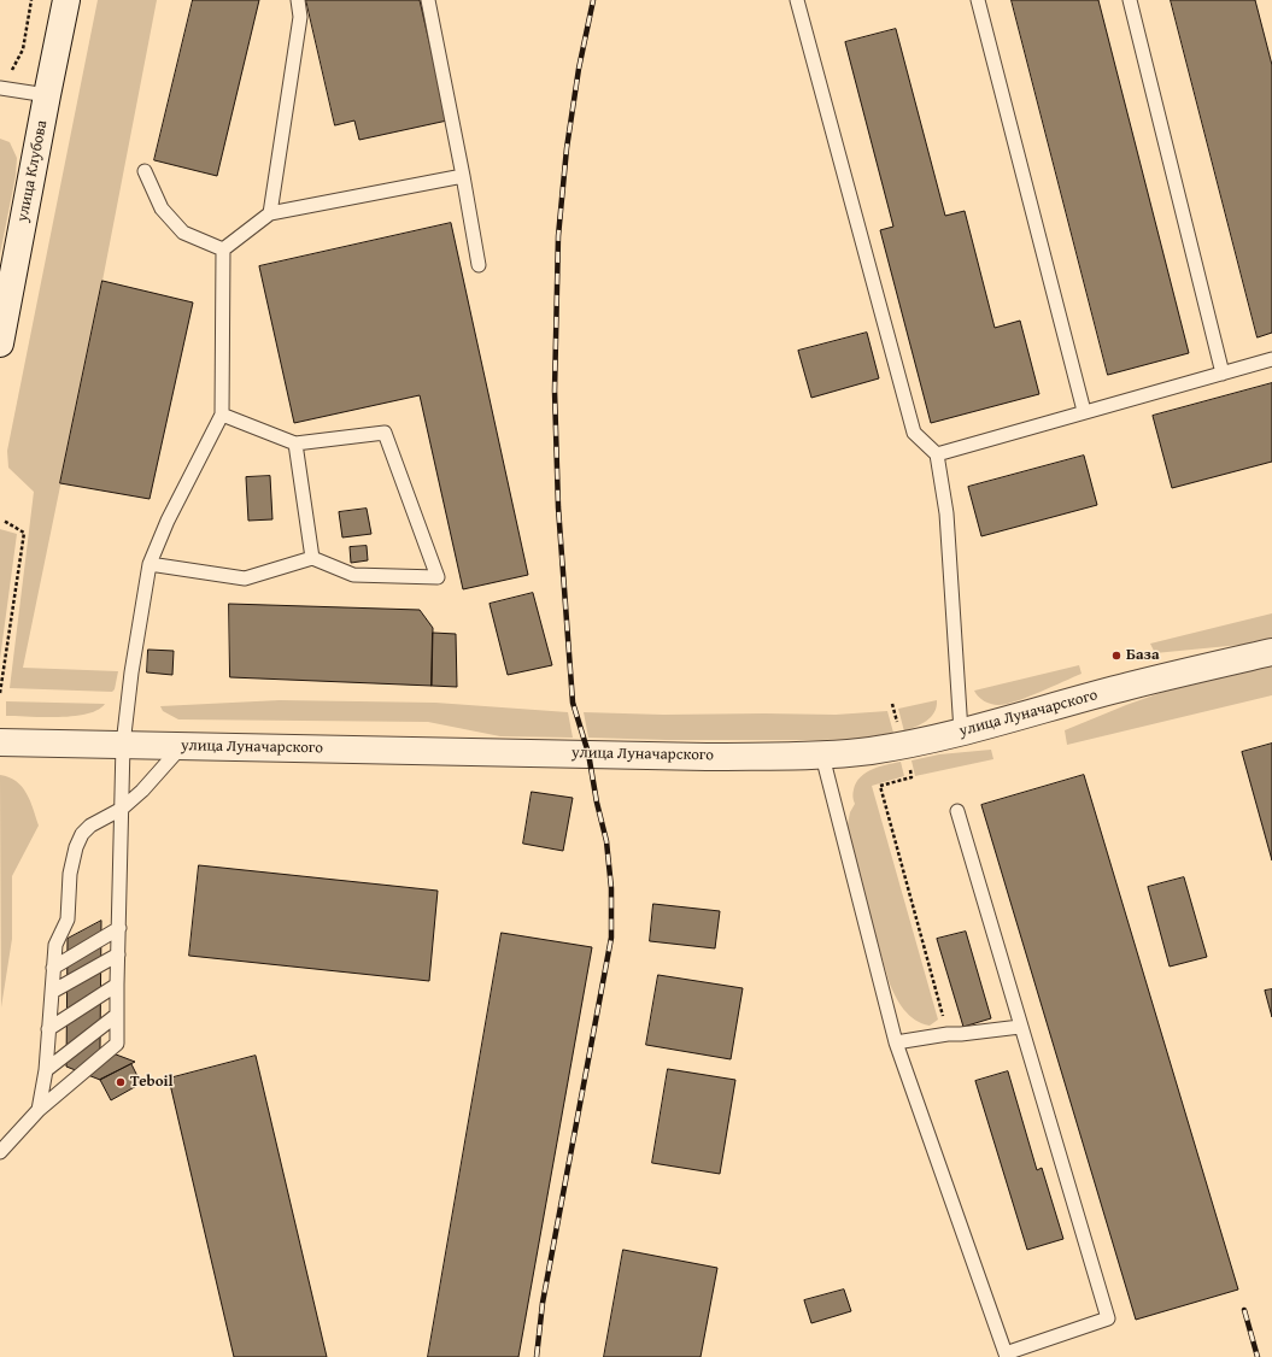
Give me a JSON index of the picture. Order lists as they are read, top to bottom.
{
  "streets": {
    "street": ["улица Клубова", "улица Луначарского"]
  },
  "places": ["База", "Teboil"]
}
